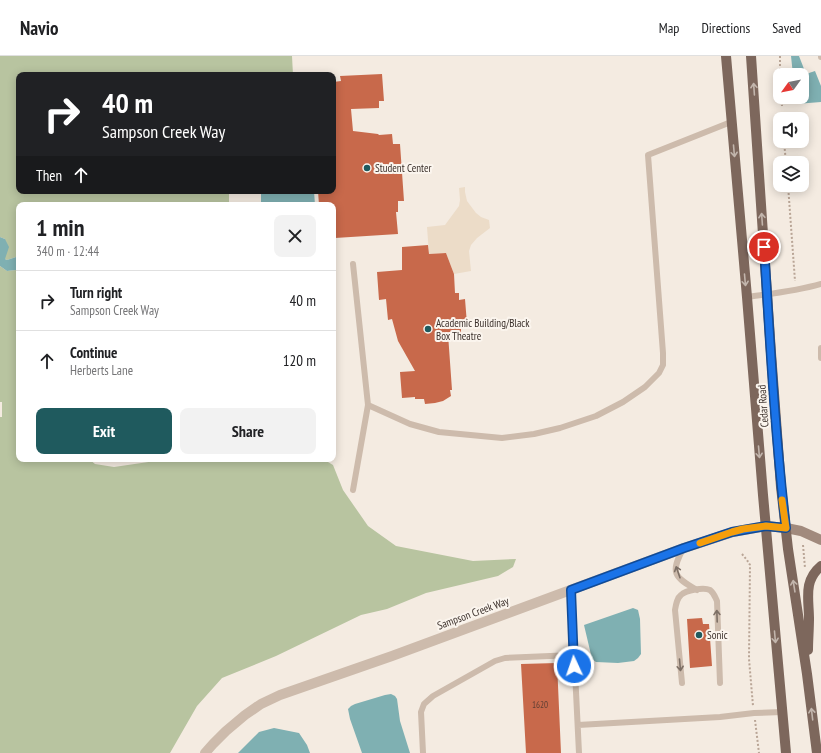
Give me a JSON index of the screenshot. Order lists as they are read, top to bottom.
{
  "streets": {
    "main road": ["Cedar Road"],
    "street": ["Sampson Creek Way"]
  },
  "crossings": [
    ["Cedar Road", "Sampson Creek Way"]
  ],
  "places": ["Student Center", "Academic Building/Black Box Theatre", "Sonic"],
  "house_numbers": ["1620"],
  "north": "bottom left",
  "page": {
    "header": "Navio",
    "nav": ["Map", "Directions", "Saved"],
    "turn": ["40 m", "Sampson Creek Way"],
    "then": "Then",
    "heading": ["1 min", "340 m · 12:44"],
    "list": [
      {
        "name": "Turn right",
        "note": "Sampson Creek Way",
        "value": "40 m"
      },
      {
        "name": "Continue",
        "note": "Herberts Lane",
        "value": "120 m"
      }
    ],
    "buttons": ["Exit", "Share"]
  }
}
